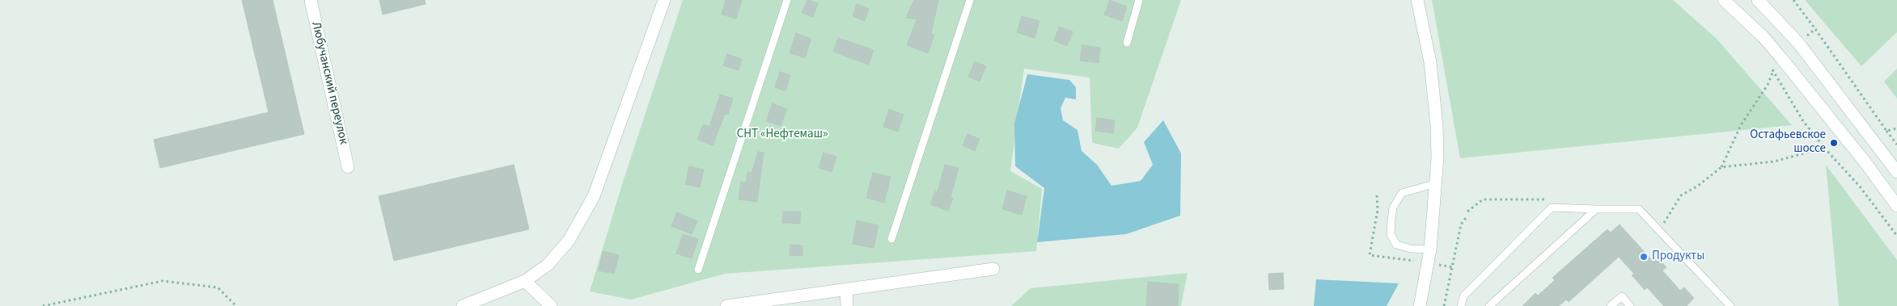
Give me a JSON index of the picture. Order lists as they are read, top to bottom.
{
  "streets": {
    "street": ["Любучанский переулок"]
  },
  "parks": ["СНТ «Нефтемаш»"],
  "places": ["Остафьевское шоссе", "Продукты"]
}
